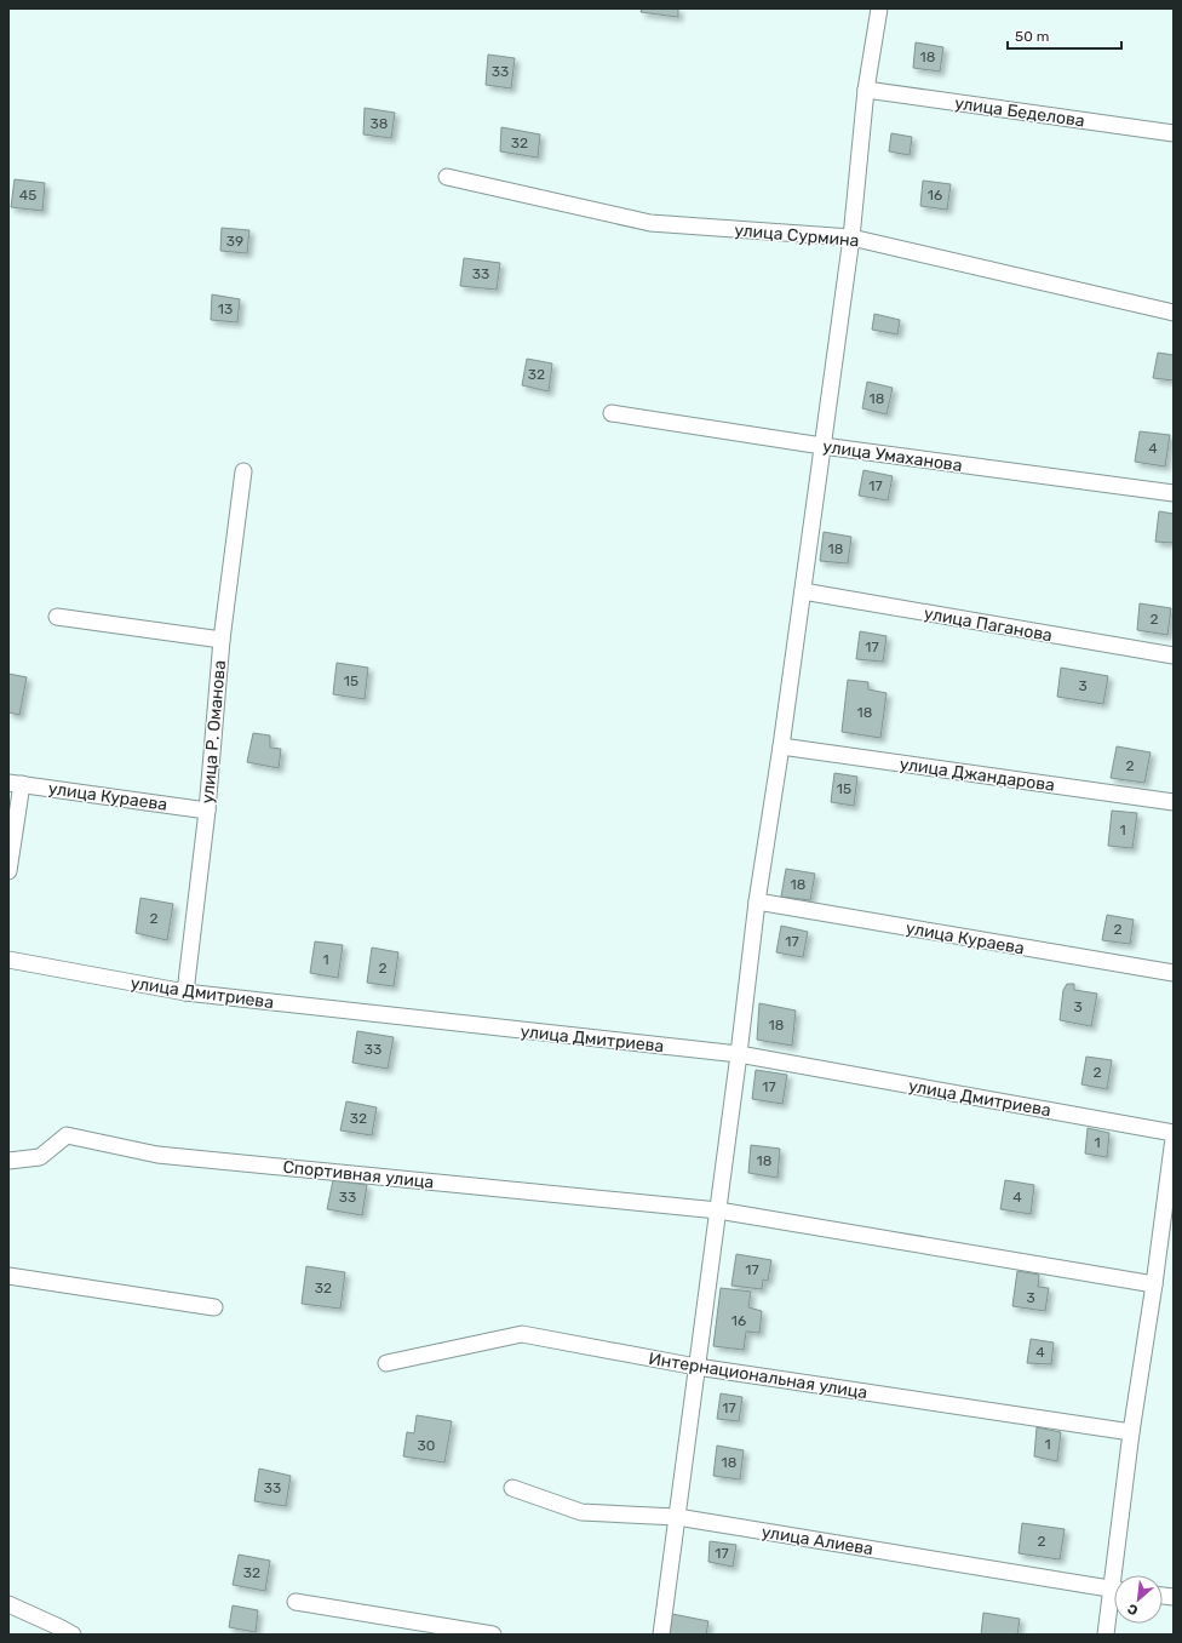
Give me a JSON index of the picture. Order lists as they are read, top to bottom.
{
  "streets": {
    "street": [
      "улица Беделова",
      "улица Сурмина",
      "улица Умаханова",
      "улица Паганова",
      "улица Р. Оманова",
      "улица Джандарова",
      "улица Кураева",
      "улица Дмитриева",
      "Спортивная улица",
      "Интернациональная улица",
      "улица Алиева"
    ]
  },
  "crossings": [
    ["улица Р. Оманова", "улица Кураева"],
    ["улица Р. Оманова", "улица Дмитриева"]
  ],
  "house_numbers": [
    "18",
    "33",
    "38",
    "32",
    "45",
    "16",
    "39",
    "33",
    "13",
    "32",
    "18",
    "4",
    "17",
    "18",
    "2",
    "17",
    "15",
    "3",
    "18",
    "2",
    "15",
    "1",
    "18",
    "2",
    "2",
    "17",
    "1",
    "2",
    "3",
    "18",
    "33",
    "2",
    "17",
    "32",
    "1",
    "18",
    "33",
    "4",
    "17",
    "32",
    "3",
    "16",
    "4",
    "17",
    "1",
    "30",
    "18",
    "33",
    "2",
    "17",
    "32"
  ],
  "scale_bar": "50 m",
  "north": "bottom left"
}
